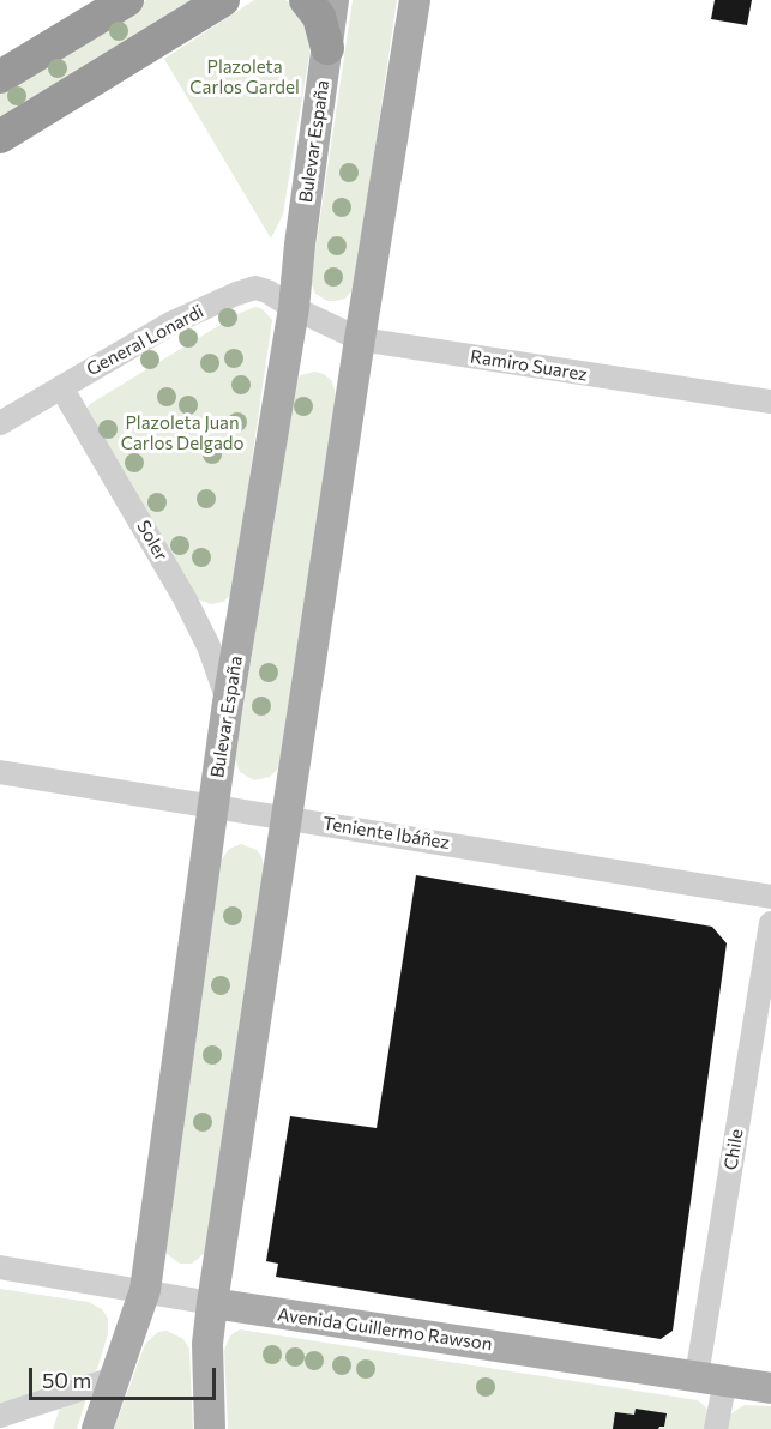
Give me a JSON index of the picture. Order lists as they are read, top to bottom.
{
  "streets": {
    "main road": ["Bulevar España", "Avenida Guillermo Rawson"],
    "street": [
      "General Lonardi",
      "Ramiro Suarez",
      "Soler",
      "Teniente Ibáñez",
      "Chile"
    ]
  },
  "crossings": [
    ["Bulevar España", "General Lonardi"],
    ["Bulevar España", "Ramiro Suarez"],
    ["Bulevar España", "Soler"],
    ["Bulevar España", "Teniente Ibáñez"],
    ["Bulevar España", "Avenida Guillermo Rawson"],
    ["General Lonardi", "Ramiro Suarez"],
    ["General Lonardi", "Soler"],
    ["Chile", "Avenida Guillermo Rawson"]
  ],
  "parks": ["Plazoleta Carlos Gardel", "Plazoleta Juan Carlos Delgado"],
  "scale_bar": "50 m"
}
